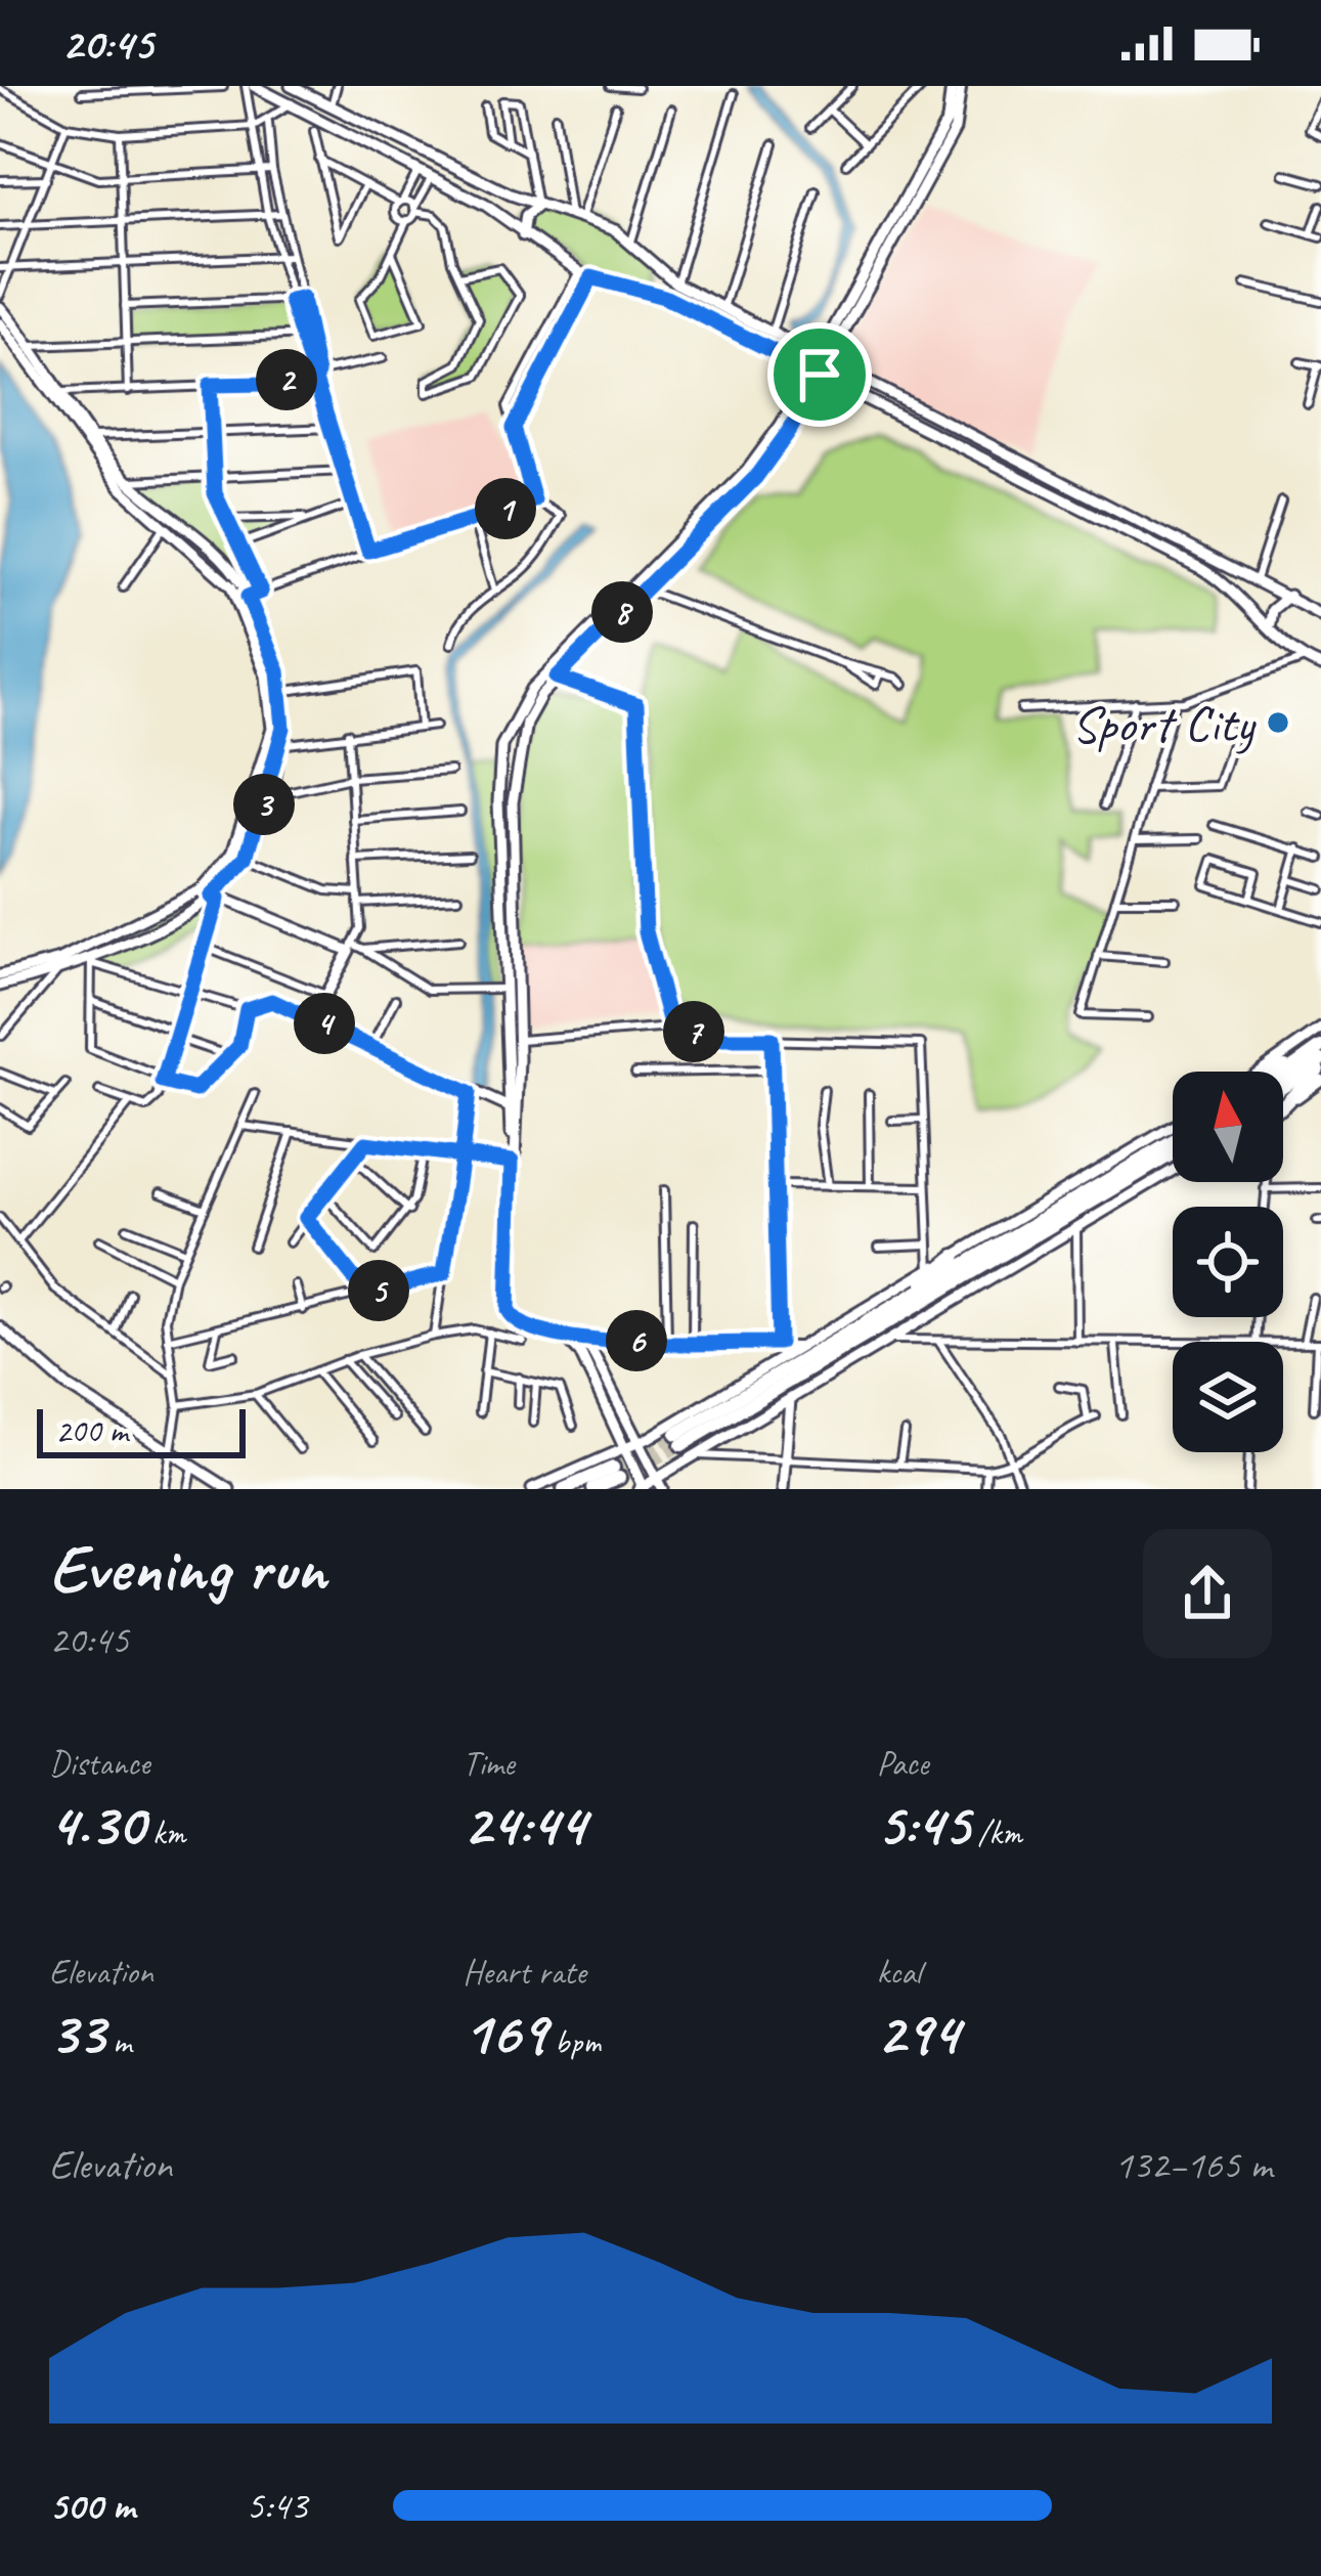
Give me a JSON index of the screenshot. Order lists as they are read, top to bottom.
{
  "places": ["Sport City"],
  "scale_bar": "200 m",
  "north": "top",
  "page": {
    "status": "20:45",
    "pins": [
      "2",
      "1",
      "8",
      "3",
      "4",
      "7",
      "5",
      "6"
    ],
    "scale": "200 m",
    "heading": ["Evening run", "20:45"],
    "stats": [
      ["Distance", "4.30 km"],
      ["Time", "24:44"],
      ["Pace", "5:45 /km"],
      ["Elevation", "33 m"],
      ["Heart rate", "169 bpm"],
      ["kcal", "294"]
    ],
    "chart": ["Elevation", "132–165 m"],
    "list": [
      {
        "name": "500 m",
        "note": "5:43"
      }
    ]
  }
}
